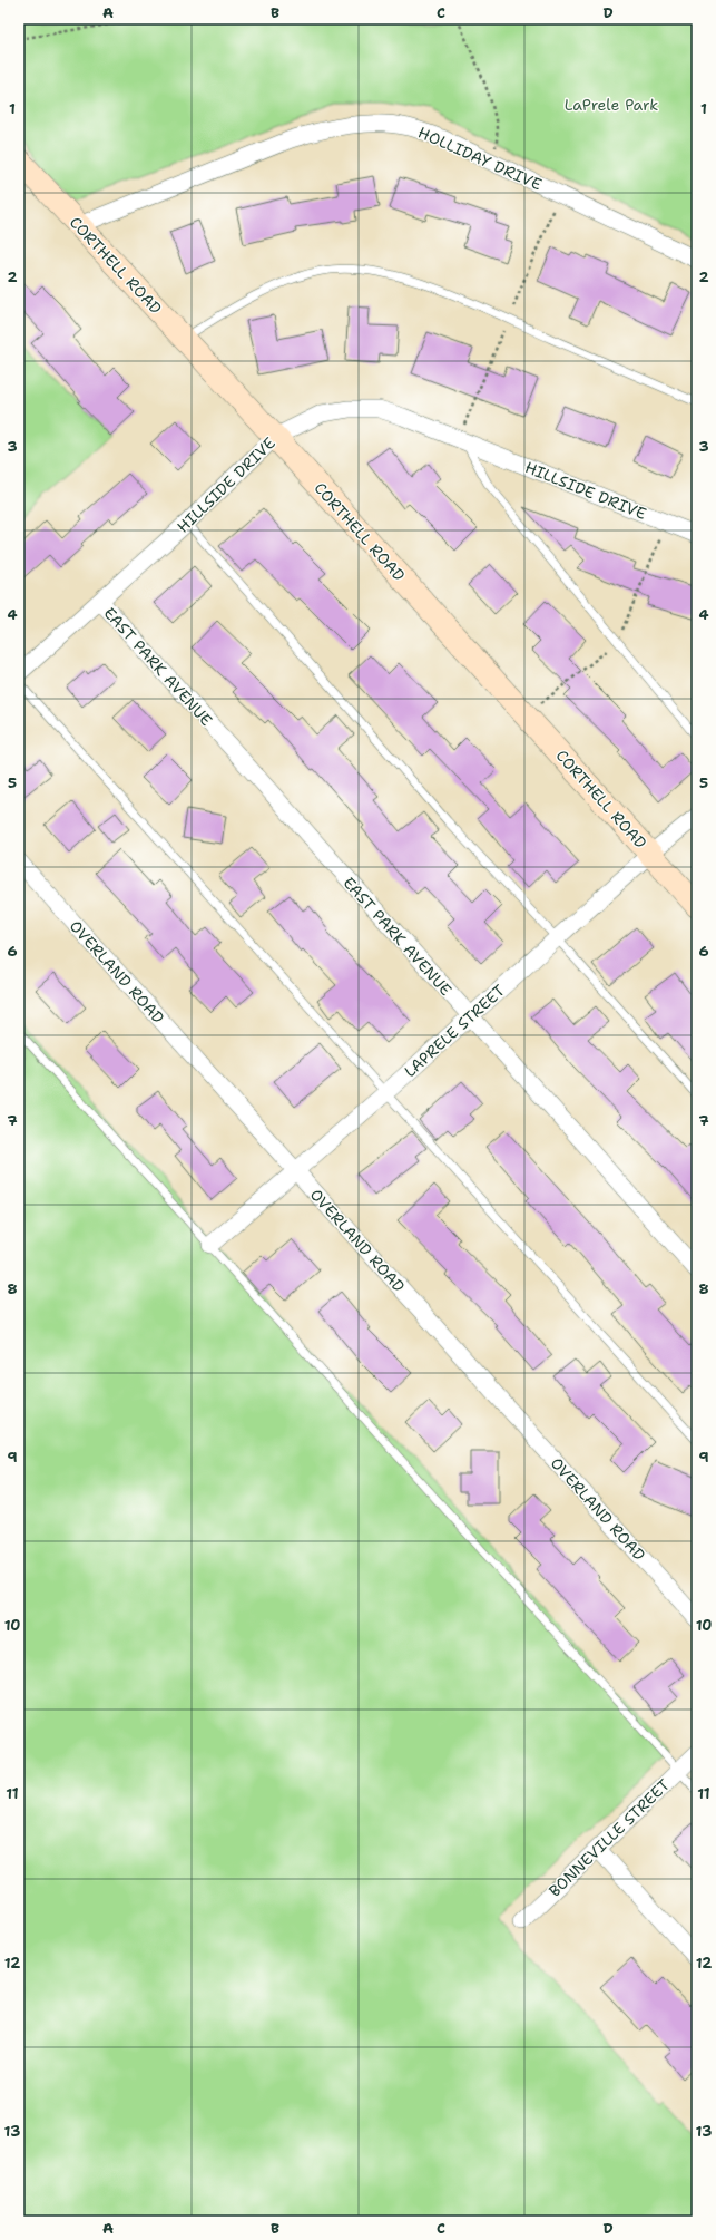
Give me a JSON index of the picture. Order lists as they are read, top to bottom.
{
  "streets": {
    "street": [
      "HOLLIDAY DRIVE",
      "CORTHELL ROAD",
      "HILLSIDE DRIVE",
      "EAST PARK AVENUE",
      "OVERLAND ROAD",
      "LAPRELE STREET",
      "BONNEVILLE STREET"
    ]
  },
  "crossings": [
    ["HOLLIDAY DRIVE", "CORTHELL ROAD"],
    ["CORTHELL ROAD", "HILLSIDE DRIVE"],
    ["CORTHELL ROAD", "LAPRELE STREET"],
    ["HILLSIDE DRIVE", "EAST PARK AVENUE"],
    ["EAST PARK AVENUE", "LAPRELE STREET"],
    ["OVERLAND ROAD", "LAPRELE STREET"]
  ],
  "parks": ["LaPrele Park"],
  "grid": {
    "columns": [
      "A",
      "B",
      "C",
      "D"
    ],
    "rows": [
      "1",
      "2",
      "3",
      "4",
      "5",
      "6",
      "7",
      "8",
      "9",
      "10",
      "11",
      "12",
      "13"
    ]
  }
}
